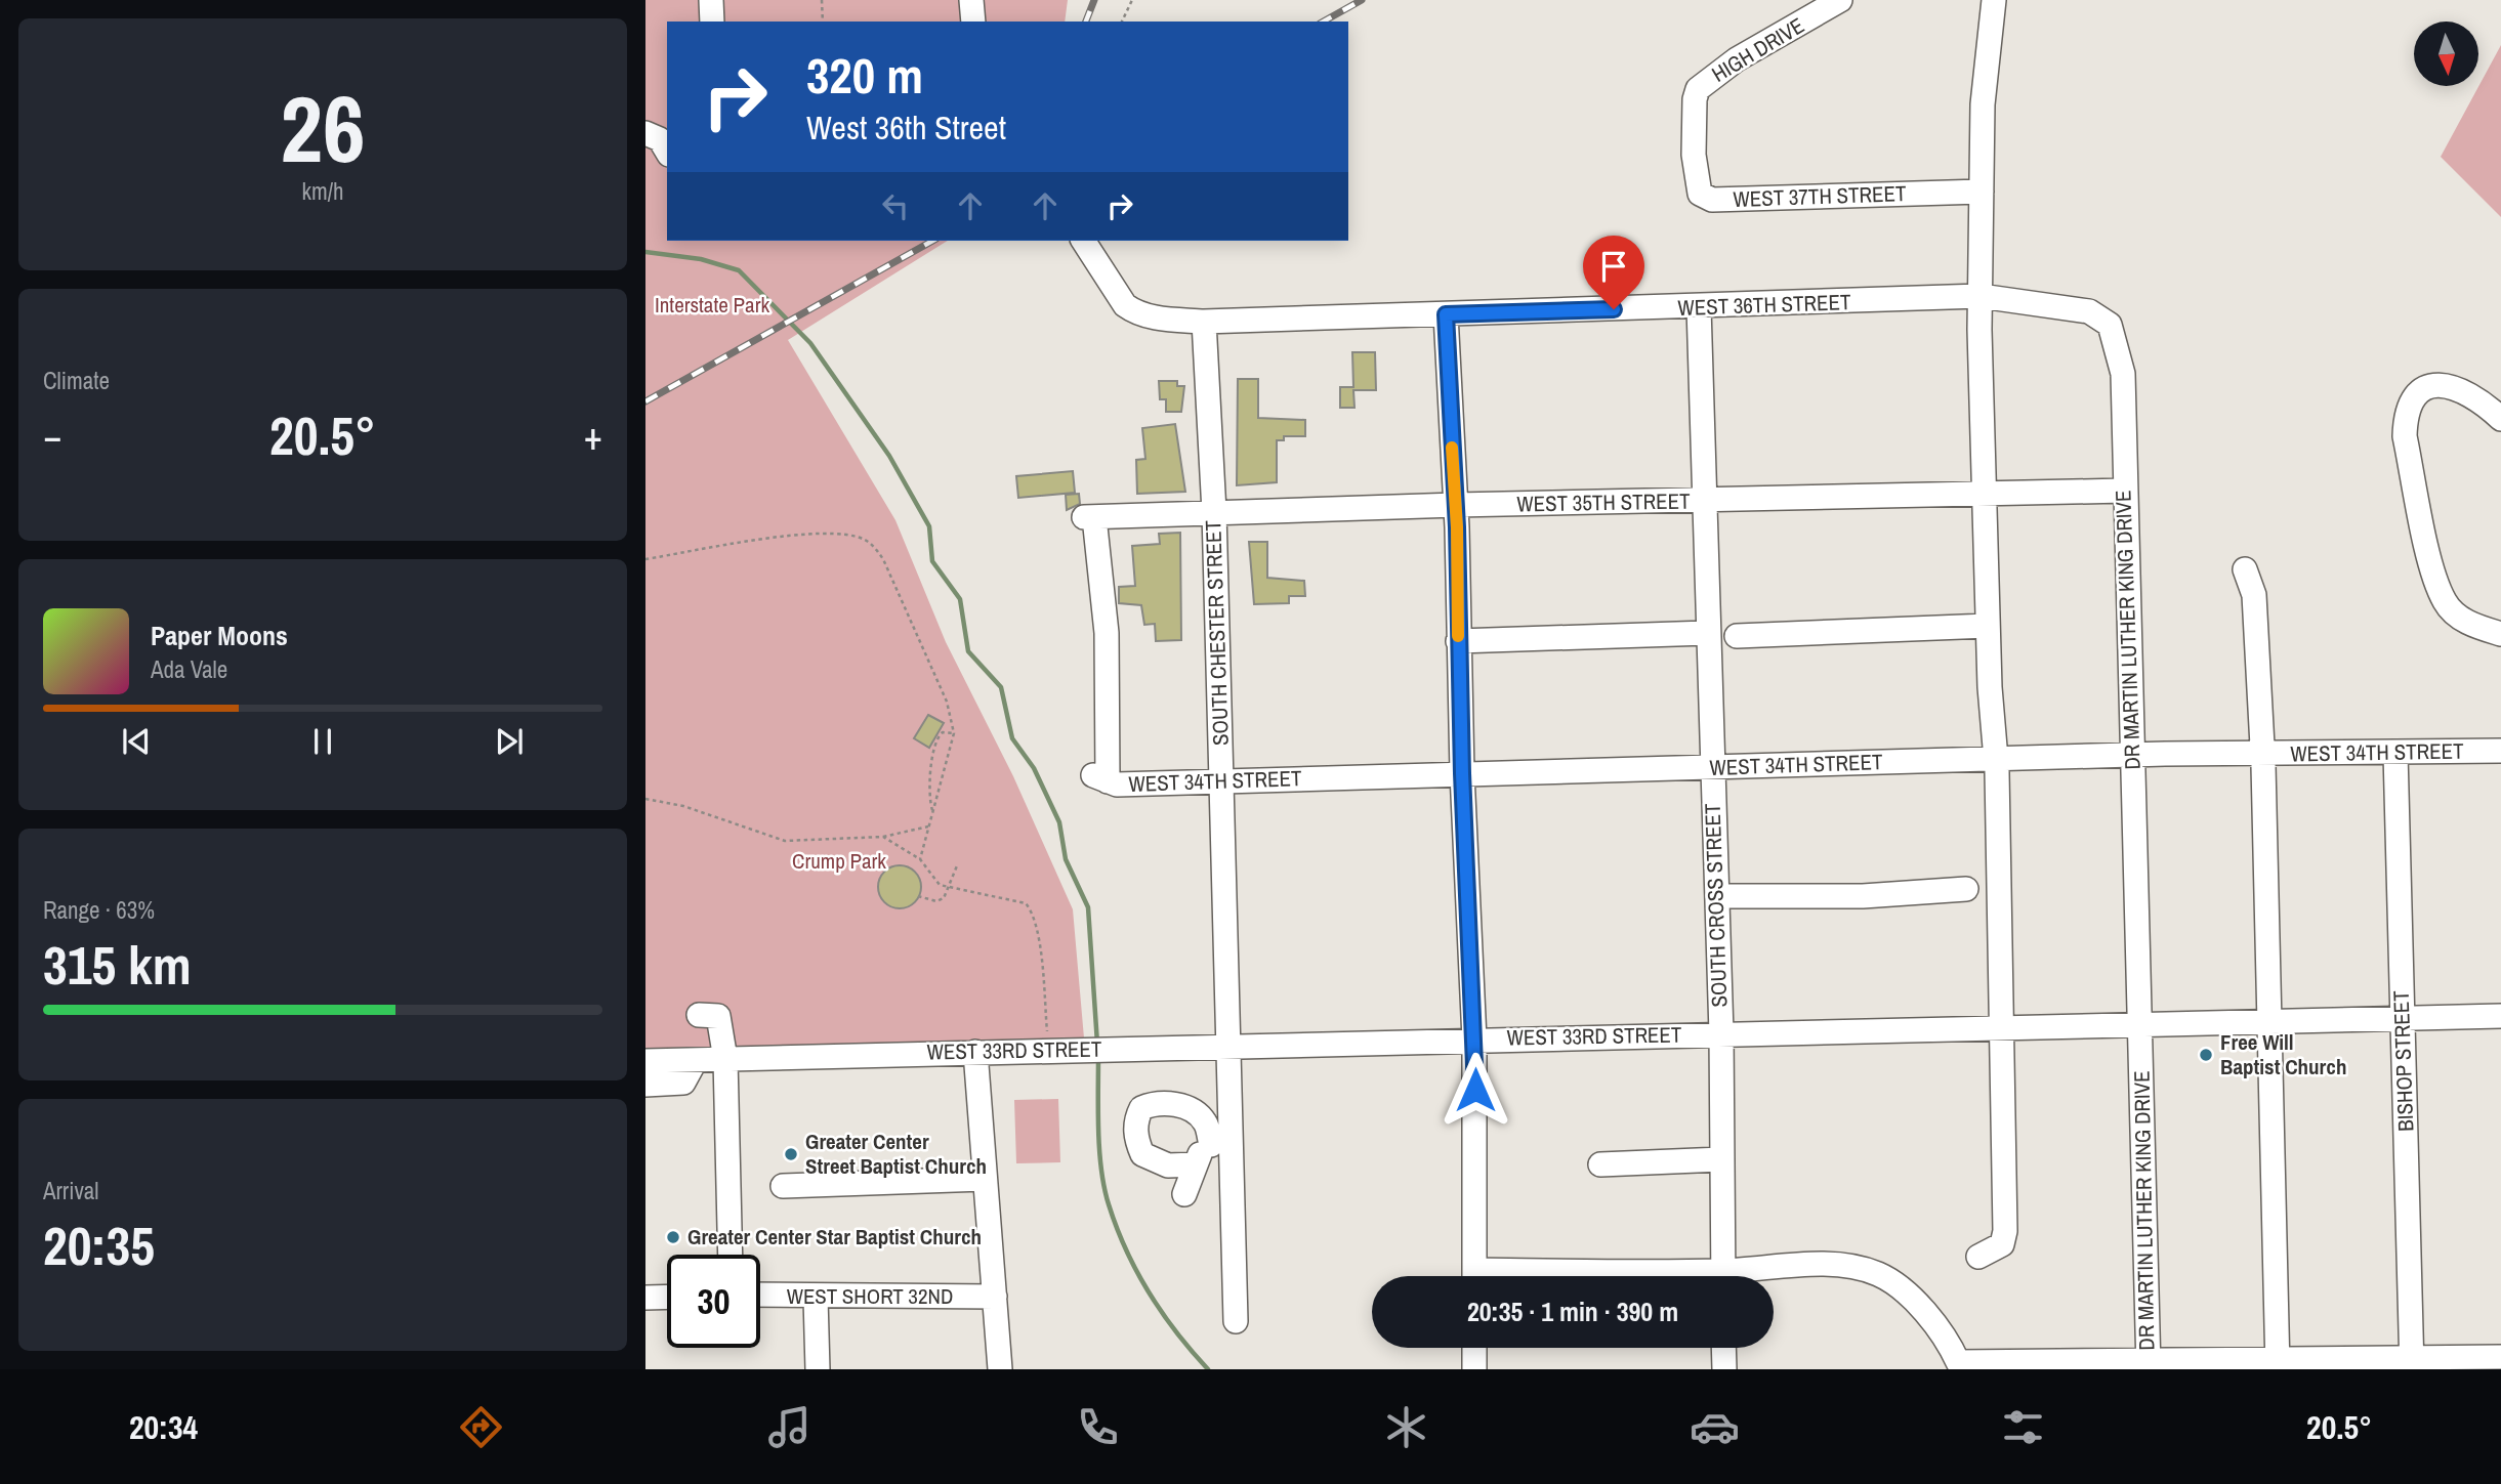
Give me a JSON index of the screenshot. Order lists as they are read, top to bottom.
{
  "streets": {
    "street": [
      "HIGH DRIVE",
      "WEST 37TH STREET",
      "WEST 36TH STREET",
      "WEST 35TH STREET",
      "DR MARTIN LUTHER KING DRIVE",
      "SOUTH CHESTER STREET",
      "WEST 34TH STREET",
      "SOUTH CROSS STREET",
      "WEST 33RD STREET",
      "BISHOP STREET",
      "WEST SHORT 32ND"
    ]
  },
  "crossings": [
    ["HIGH DRIVE", "WEST 37TH STREET"],
    ["WEST 36TH STREET", "DR MARTIN LUTHER KING DRIVE"],
    ["WEST 36TH STREET", "SOUTH CHESTER STREET"],
    ["WEST 36TH STREET", "SOUTH CROSS STREET"],
    ["WEST 35TH STREET", "DR MARTIN LUTHER KING DRIVE"],
    ["WEST 35TH STREET", "SOUTH CHESTER STREET"],
    ["WEST 35TH STREET", "WEST 34TH STREET"],
    ["WEST 35TH STREET", "SOUTH CROSS STREET"],
    ["DR MARTIN LUTHER KING DRIVE", "WEST 34TH STREET"],
    ["DR MARTIN LUTHER KING DRIVE", "WEST 33RD STREET"],
    ["SOUTH CHESTER STREET", "WEST 34TH STREET"],
    ["SOUTH CHESTER STREET", "WEST 33RD STREET"],
    ["WEST 34TH STREET", "SOUTH CROSS STREET"],
    ["WEST 34TH STREET", "BISHOP STREET"],
    ["SOUTH CROSS STREET", "WEST 33RD STREET"],
    ["WEST 33RD STREET", "BISHOP STREET"]
  ],
  "parks": ["Interstate Park", "Crump Park"],
  "places": ["Free Will Baptist Church", "Greater Center Street Baptist Church", "Greater Center Star Baptist Church"],
  "north": "bottom",
  "page": {
    "tile": [
      ["26", "km/h"],
      "Climate",
      ["Range · 63%", "315 km"],
      ["Arrival", "20:35"]
    ],
    "turn": ["320 m", "West 36th Street"],
    "heat": ["−", "20.5°", "+"],
    "song": ["Paper Moons", "Ada Vale"],
    "limit": "30",
    "trip": "20:35 · 1 min · 390 m",
    "tabs": ["20:34", "20.5°"]
  }
}
